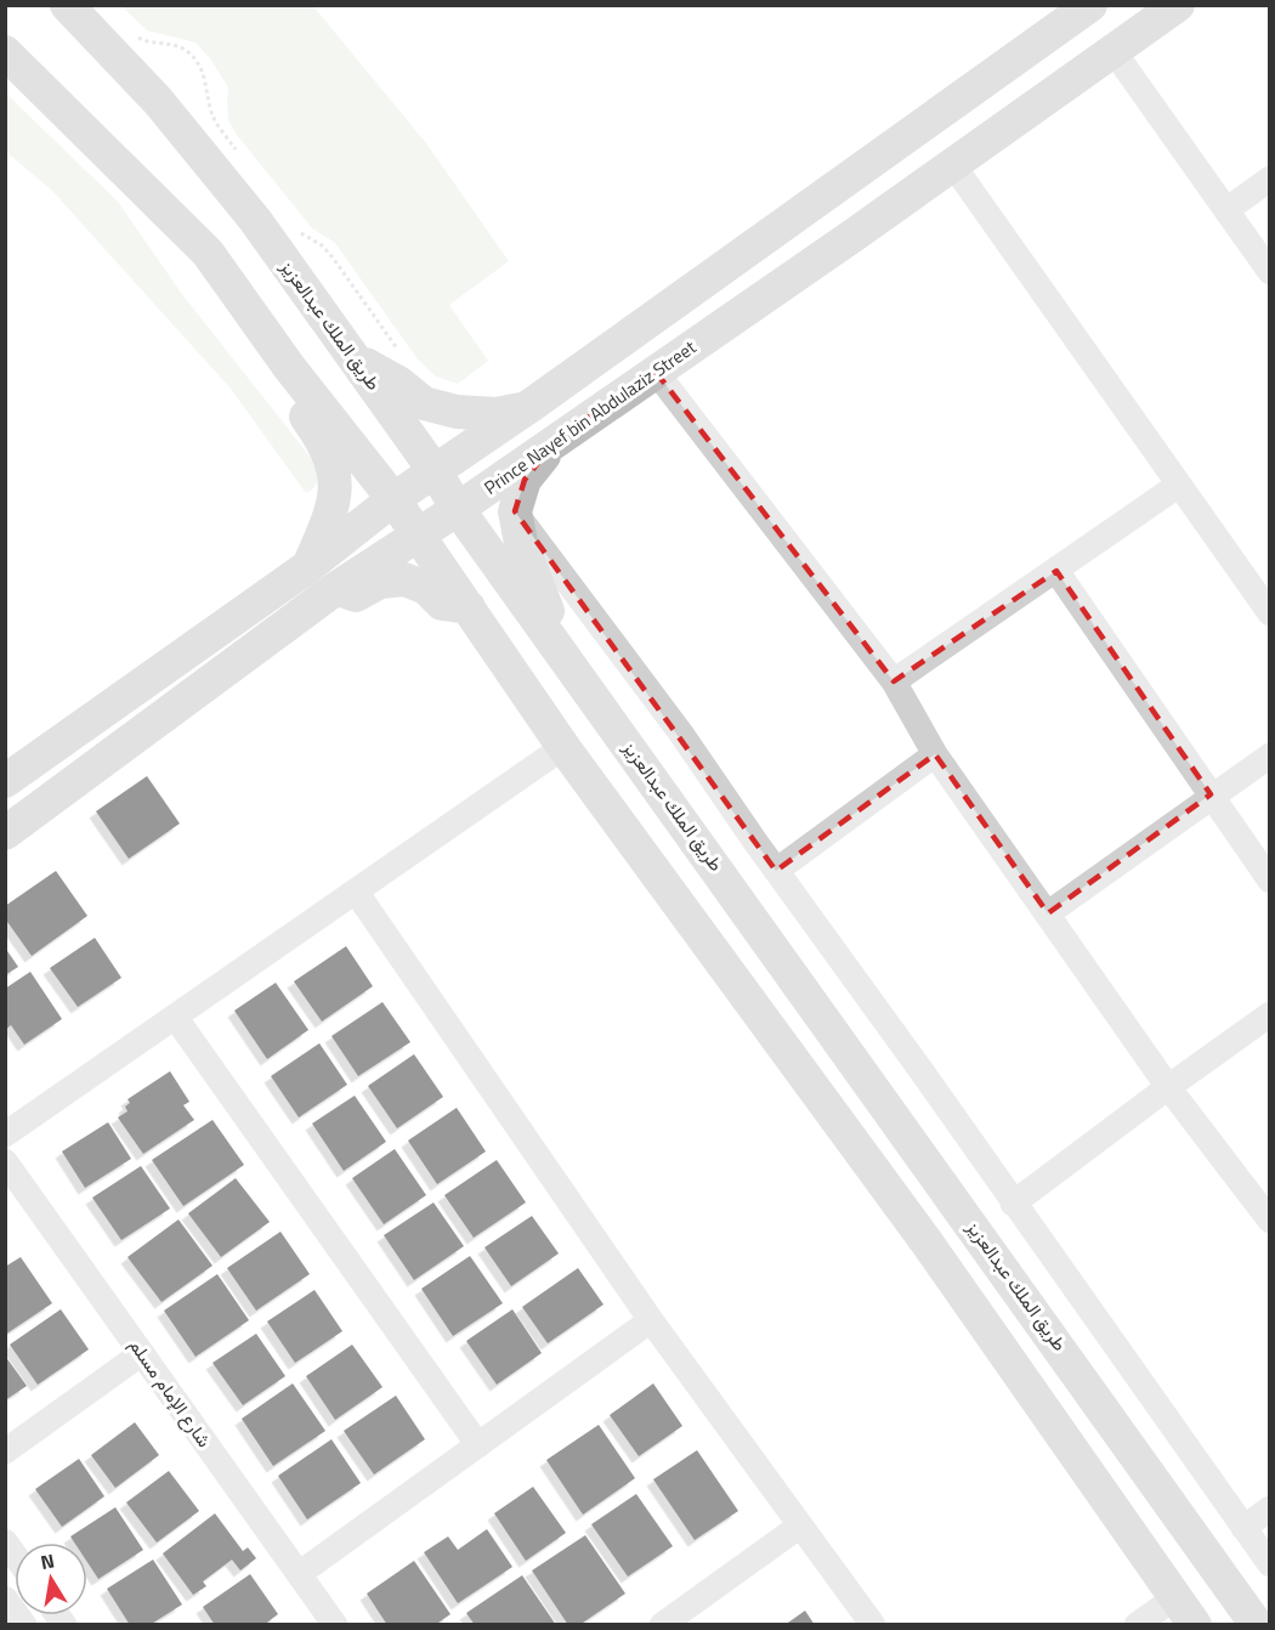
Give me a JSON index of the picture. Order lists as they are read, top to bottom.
{
  "streets": {
    "main road": ["طريق الملك عبدالعزيز", "Prince Nayef bin Abdulaziz Street"],
    "street": ["شارع الإمام مسلم"]
  },
  "crossings": [
    ["طريق الملك عبدالعزيز", "Prince Nayef bin Abdulaziz Street"]
  ],
  "north": "top"
}
